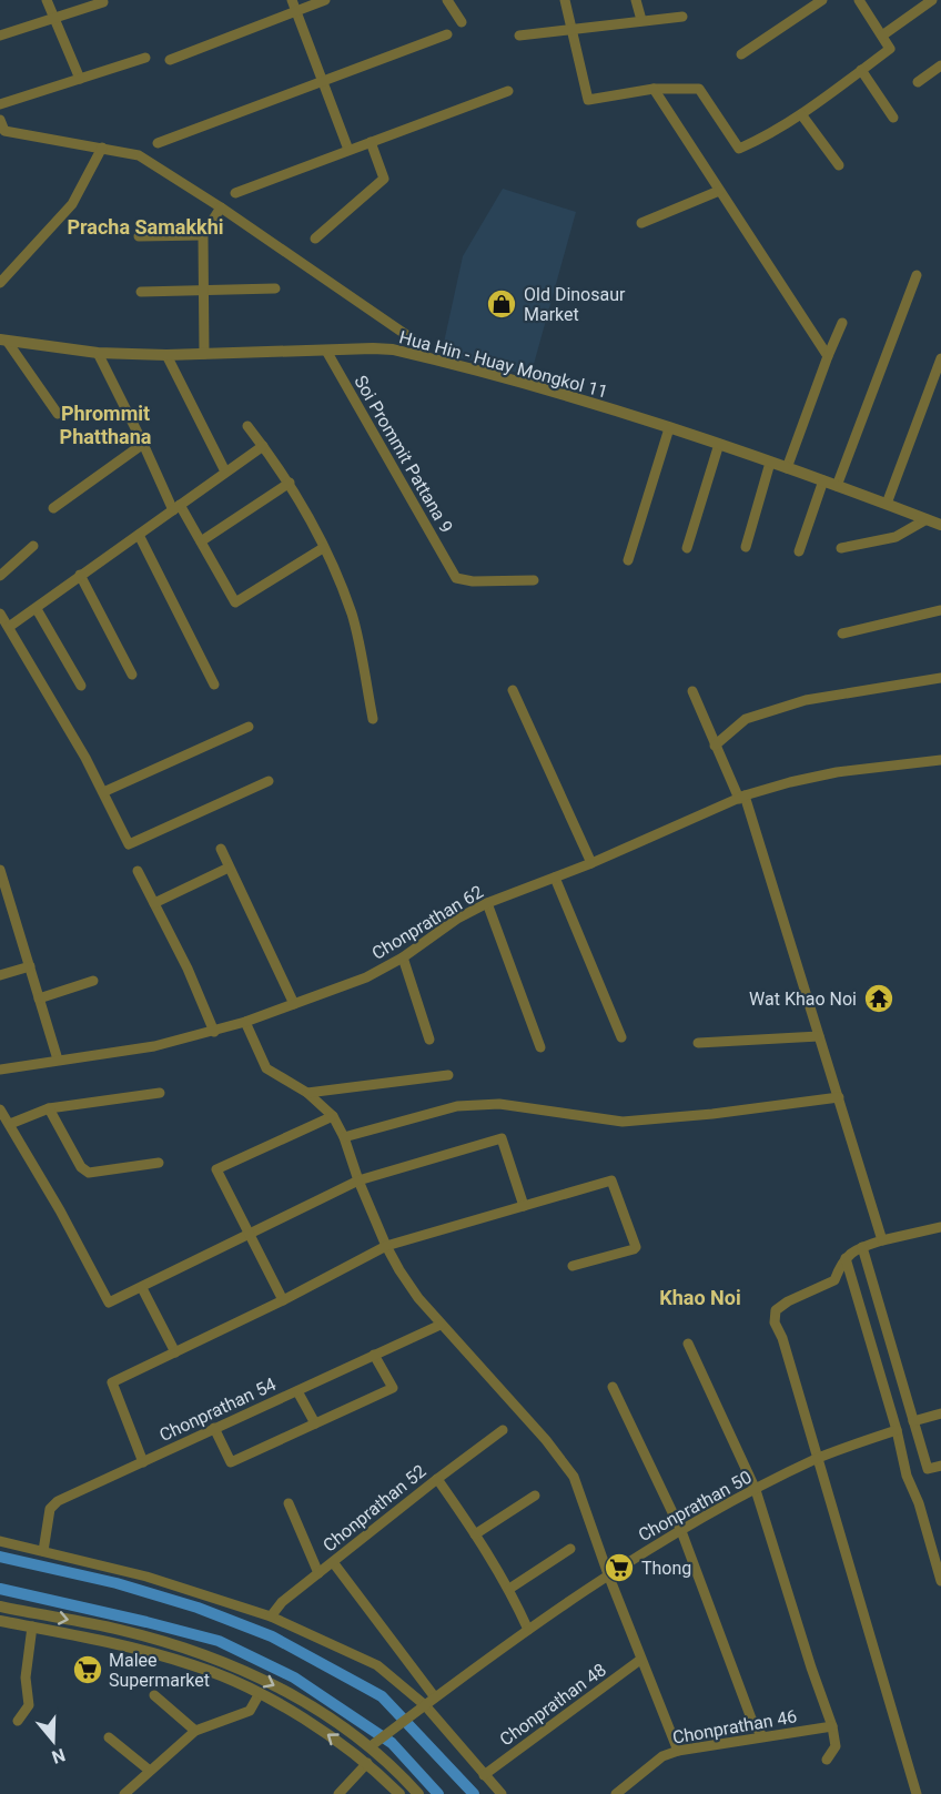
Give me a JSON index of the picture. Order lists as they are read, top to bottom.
{
  "streets": {
    "street": [
      "Hua Hin - Huay Mongkol 11",
      "Soi Prommit Pattana 9",
      "Chonprathan 62",
      "Chonprathan 54",
      "Chonprathan 50",
      "Chonprathan 52",
      "Chonprathan 48",
      "Chonprathan 46"
    ]
  },
  "crossings": [
    ["Hua Hin - Huay Mongkol 11", "Soi Prommit Pattana 9"]
  ],
  "districts": ["Pracha Samakkhi", "Phrommit Phatthana", "Khao Noi"],
  "places": {
    "shop": ["Old Dinosaur Market"],
    "temple": ["Wat Khao Noi"],
    "supermarket": ["Thong", "Malee Supermarket"]
  },
  "north": "bottom"
}
